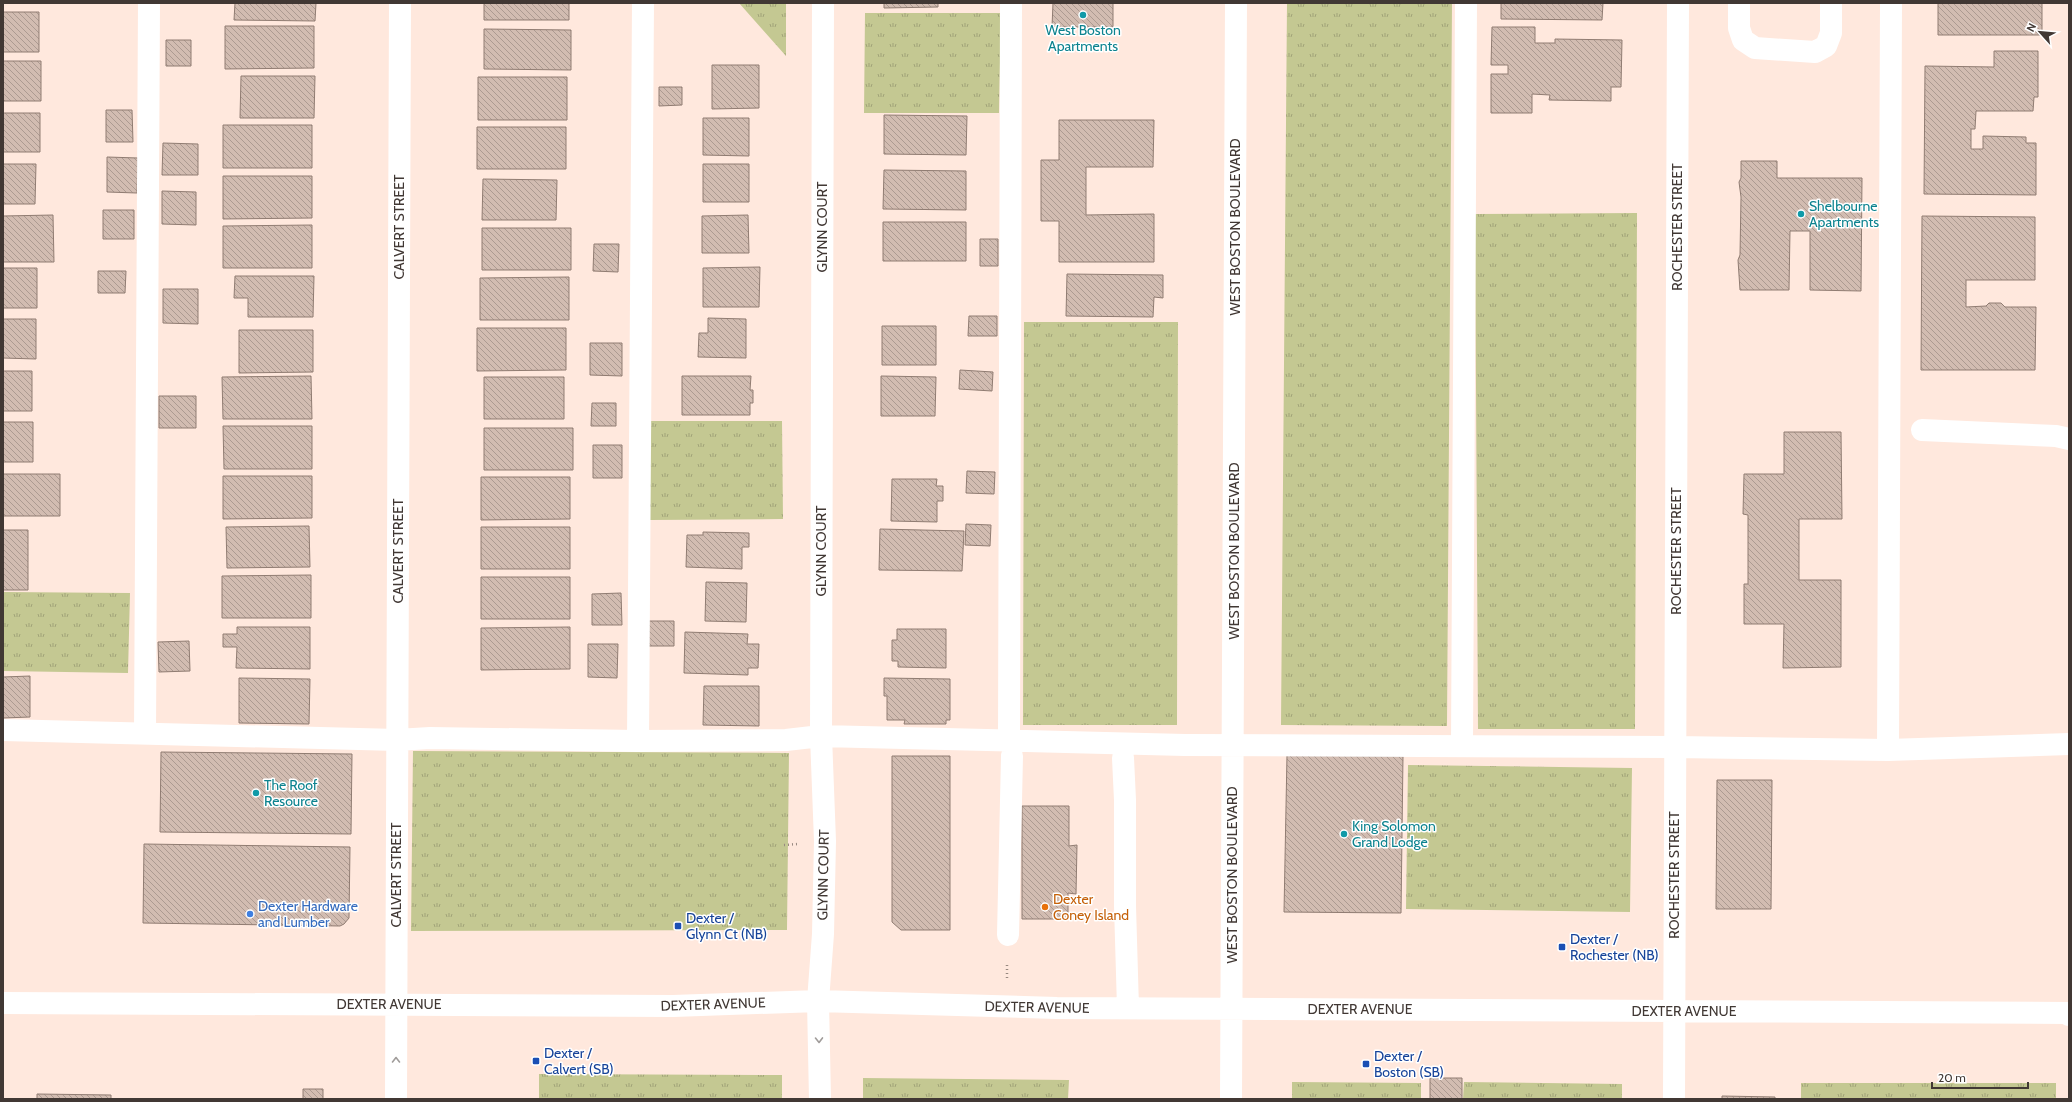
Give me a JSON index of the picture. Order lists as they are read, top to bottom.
{
  "streets": {
    "street": [
      "CALVERT STREET",
      "GLYNN COURT",
      "WEST BOSTON BOULEVARD",
      "ROCHESTER STREET",
      "DEXTER AVENUE"
    ]
  },
  "crossings": [
    ["CALVERT STREET", "DEXTER AVENUE"],
    ["GLYNN COURT", "DEXTER AVENUE"],
    ["WEST BOSTON BOULEVARD", "DEXTER AVENUE"],
    ["ROCHESTER STREET", "DEXTER AVENUE"]
  ],
  "places": {
    "other": [
      "West Boston Apartments",
      "Shelbourne Apartments",
      "The Roof Resource",
      "King Solomon Grand Lodge",
      "Dexter Coney Island",
      "Dexter Hardware and Lumber"
    ],
    "transit": [
      "Dexter / Glynn Ct (NB)",
      "Dexter / Rochester (NB)",
      "Dexter / Calvert (SB)",
      "Dexter / Boston (SB)"
    ]
  },
  "scale_bar": "20 m",
  "north": "top left"
}
